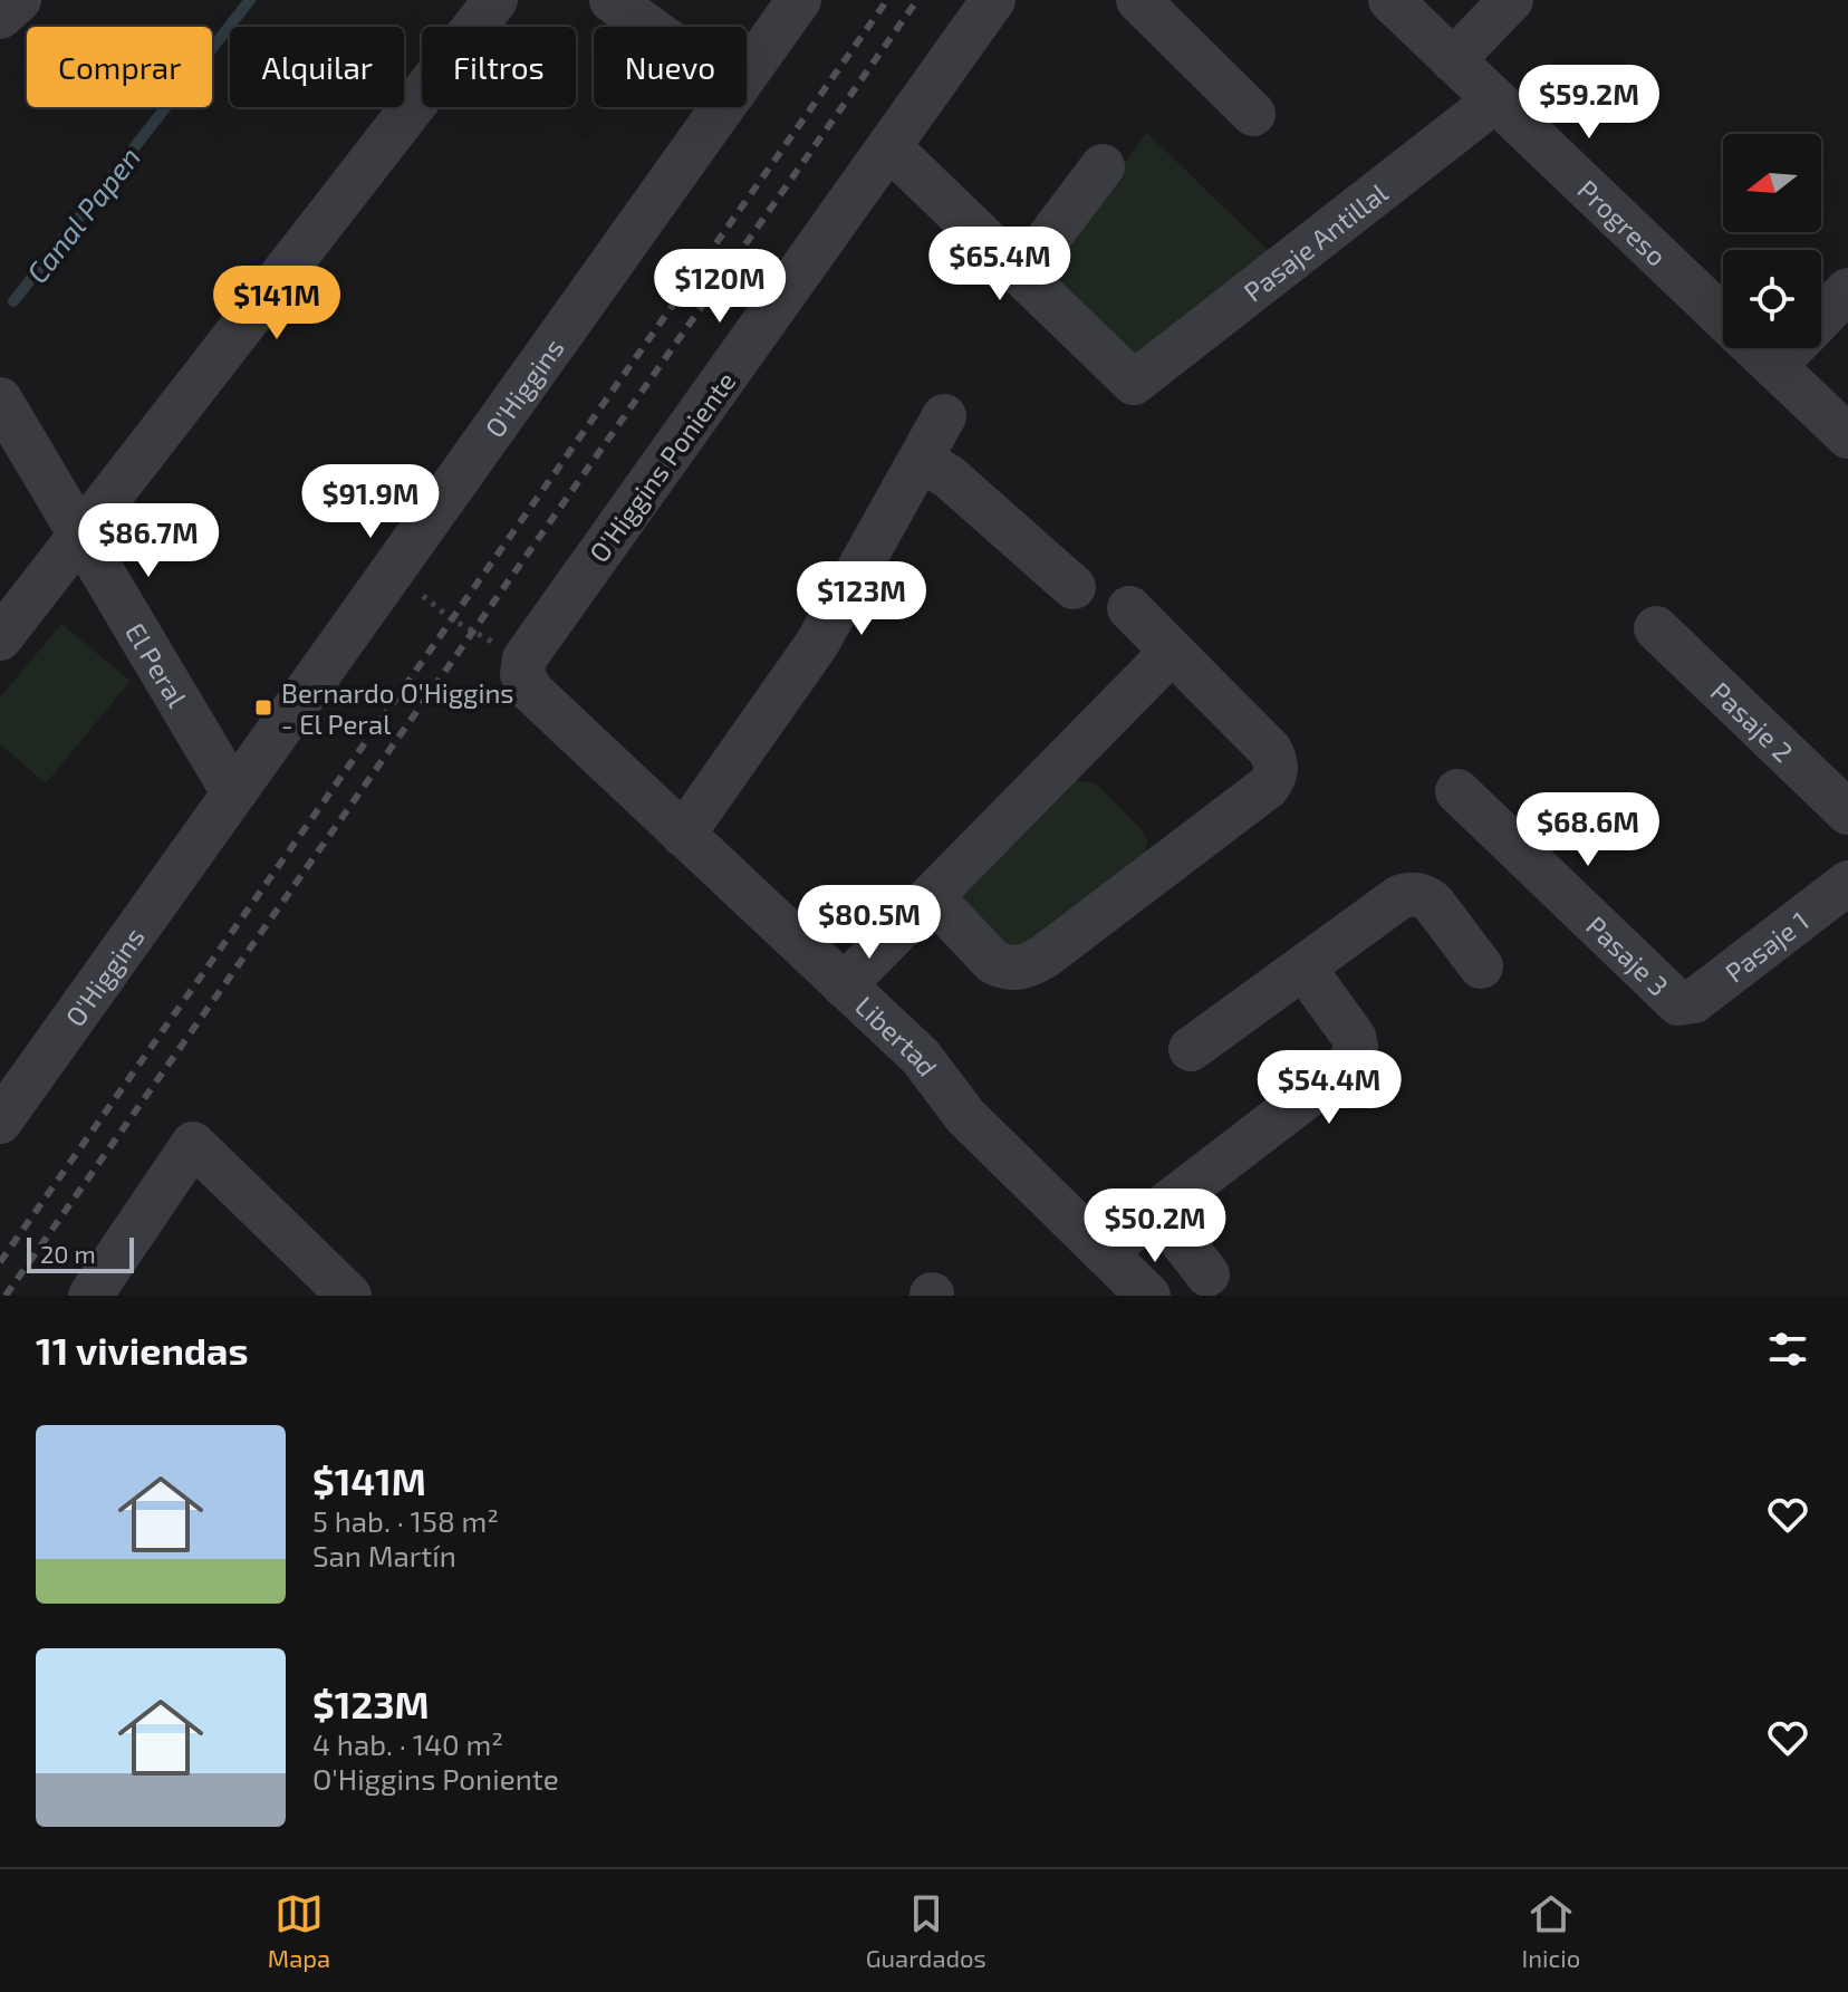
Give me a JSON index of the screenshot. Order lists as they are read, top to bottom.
{
  "streets": {
    "street": [
      "Progreso",
      "Pasaje Antillal",
      "O'Higgins",
      "O'Higgins Poniente",
      "El Peral",
      "Pasaje 2",
      "Pasaje 1",
      "Pasaje 3",
      "Libertad"
    ]
  },
  "crossings": [
    ["Progreso", "Pasaje Antillal"],
    ["O'Higgins", "El Peral"],
    ["O'Higgins Poniente", "Libertad"],
    ["Pasaje 1", "Pasaje 3"]
  ],
  "water": ["Canal Papen"],
  "places": {
    "transit": ["Bernardo O'Higgins - El Peral"]
  },
  "scale_bar": "20 m",
  "north": "left",
  "page": {
    "chip": [
      "Comprar",
      "Alquilar",
      "Filtros",
      "Nuevo"
    ],
    "price": [
      "$59.2M",
      "$65.4M",
      "$120M",
      "$141M",
      "$91.9M",
      "$86.7M",
      "$123M",
      "$68.6M",
      "$80.5M",
      "$54.4M",
      "$50.2M"
    ],
    "scale": "20 m",
    "heading": "11 viviendas",
    "list": [
      {
        "name": "$141M",
        "note": "5 hab. · 158 m² · San Martín"
      },
      {
        "name": "$123M",
        "note": "4 hab. · 140 m² · O'Higgins Poniente"
      }
    ],
    "tabs": ["Mapa", "Guardados", "Inicio"]
  }
}
